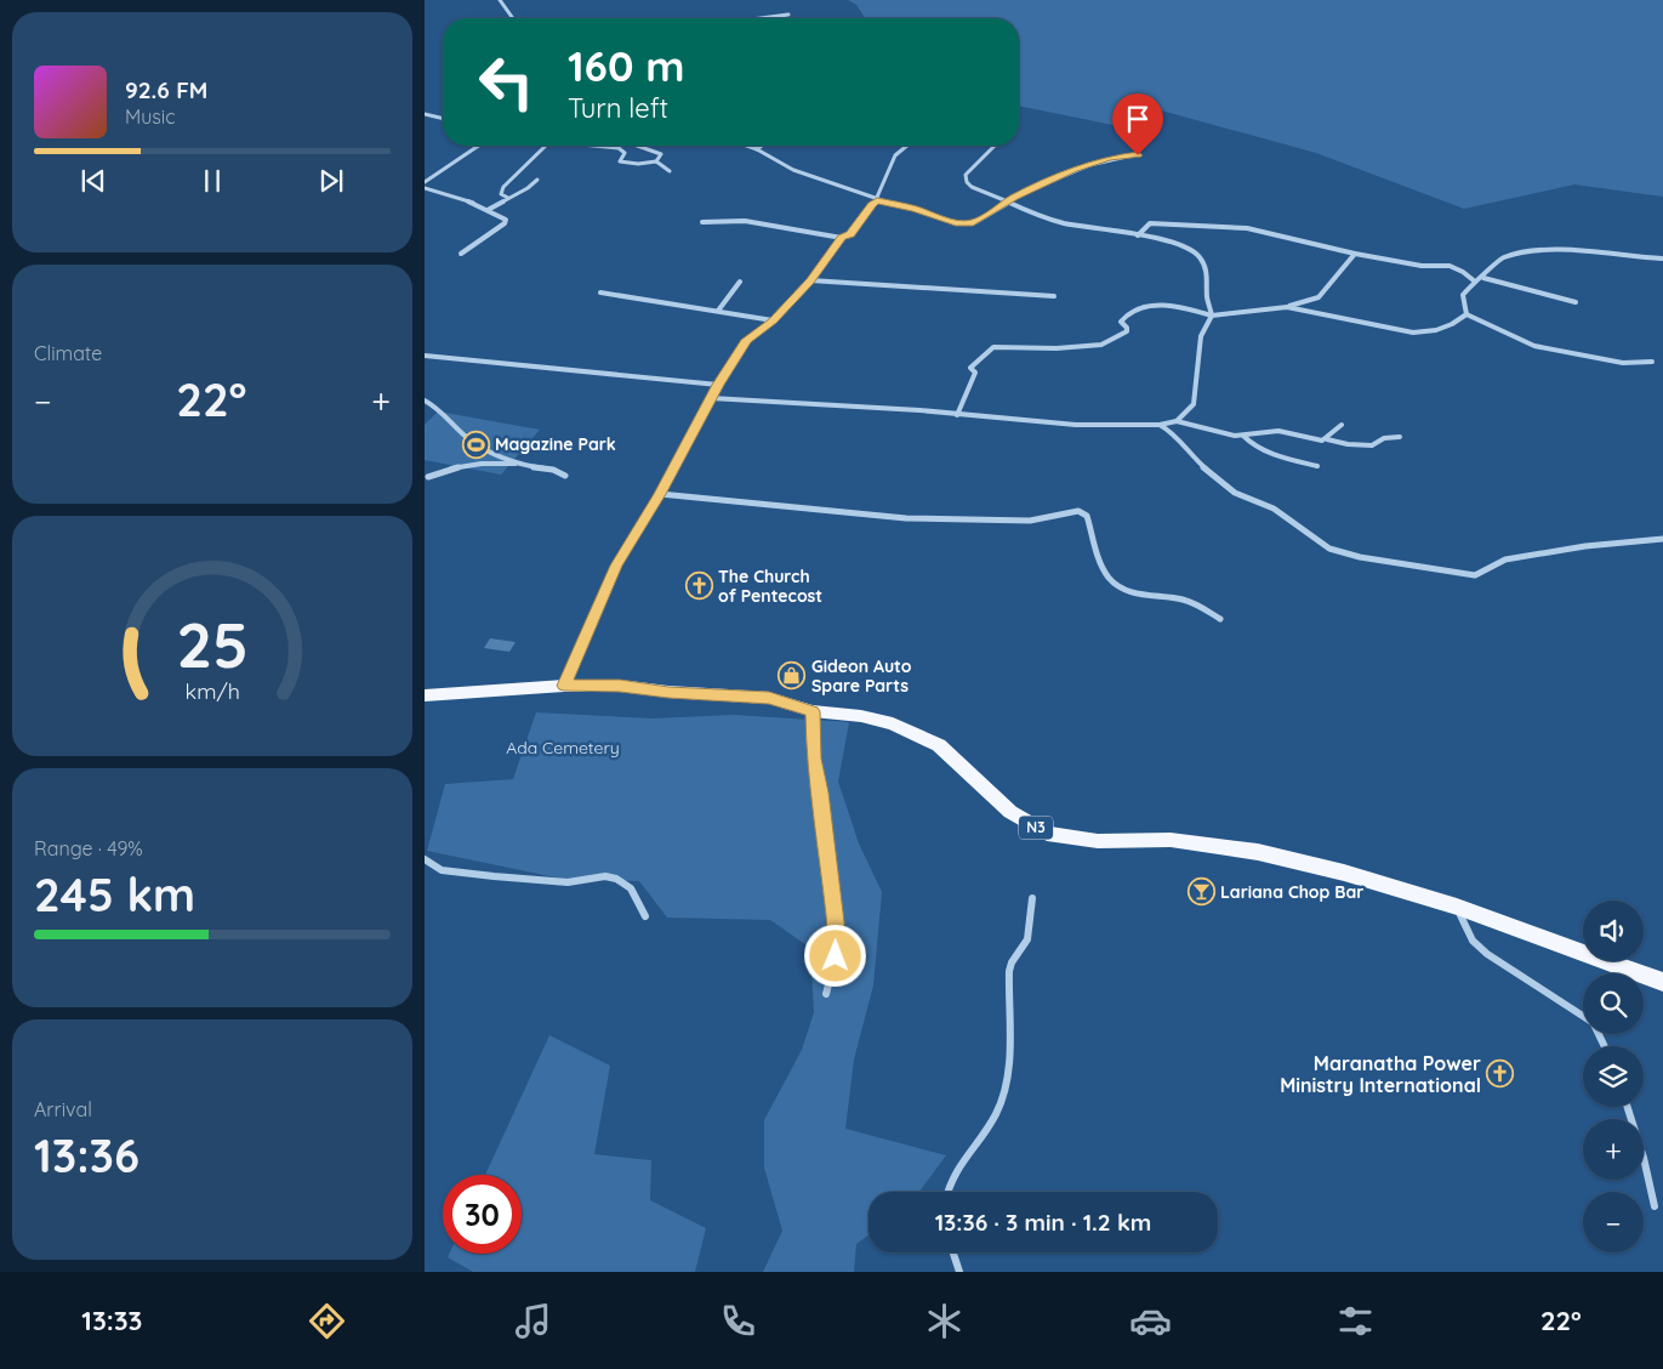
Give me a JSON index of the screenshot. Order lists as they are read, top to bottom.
{
  "streets": {
    "main road": ["N3"]
  },
  "parks": ["Ada Cemetery"],
  "places": {
    "sports": ["Magazine Park"],
    "church": ["The Church of Pentecost", "Maranatha Power Ministry International"],
    "shop": ["Gideon Auto Spare Parts"],
    "bar": ["Lariana Chop Bar"]
  },
  "page": {
    "turn": ["160 m", "Turn left"],
    "song": ["92.6 FM", "Music"],
    "tile": [
      "Climate",
      ["Range · 49%", "245 km"],
      ["Arrival", "13:36"]
    ],
    "heat": ["−", "22°", "+"],
    "map_buttons": ["+", "−"],
    "limit": "30",
    "trip": "13:36 · 3 min · 1.2 km",
    "tabs": ["13:33", "22°"],
    "gauge": ["25", "km/h"]
  }
}
